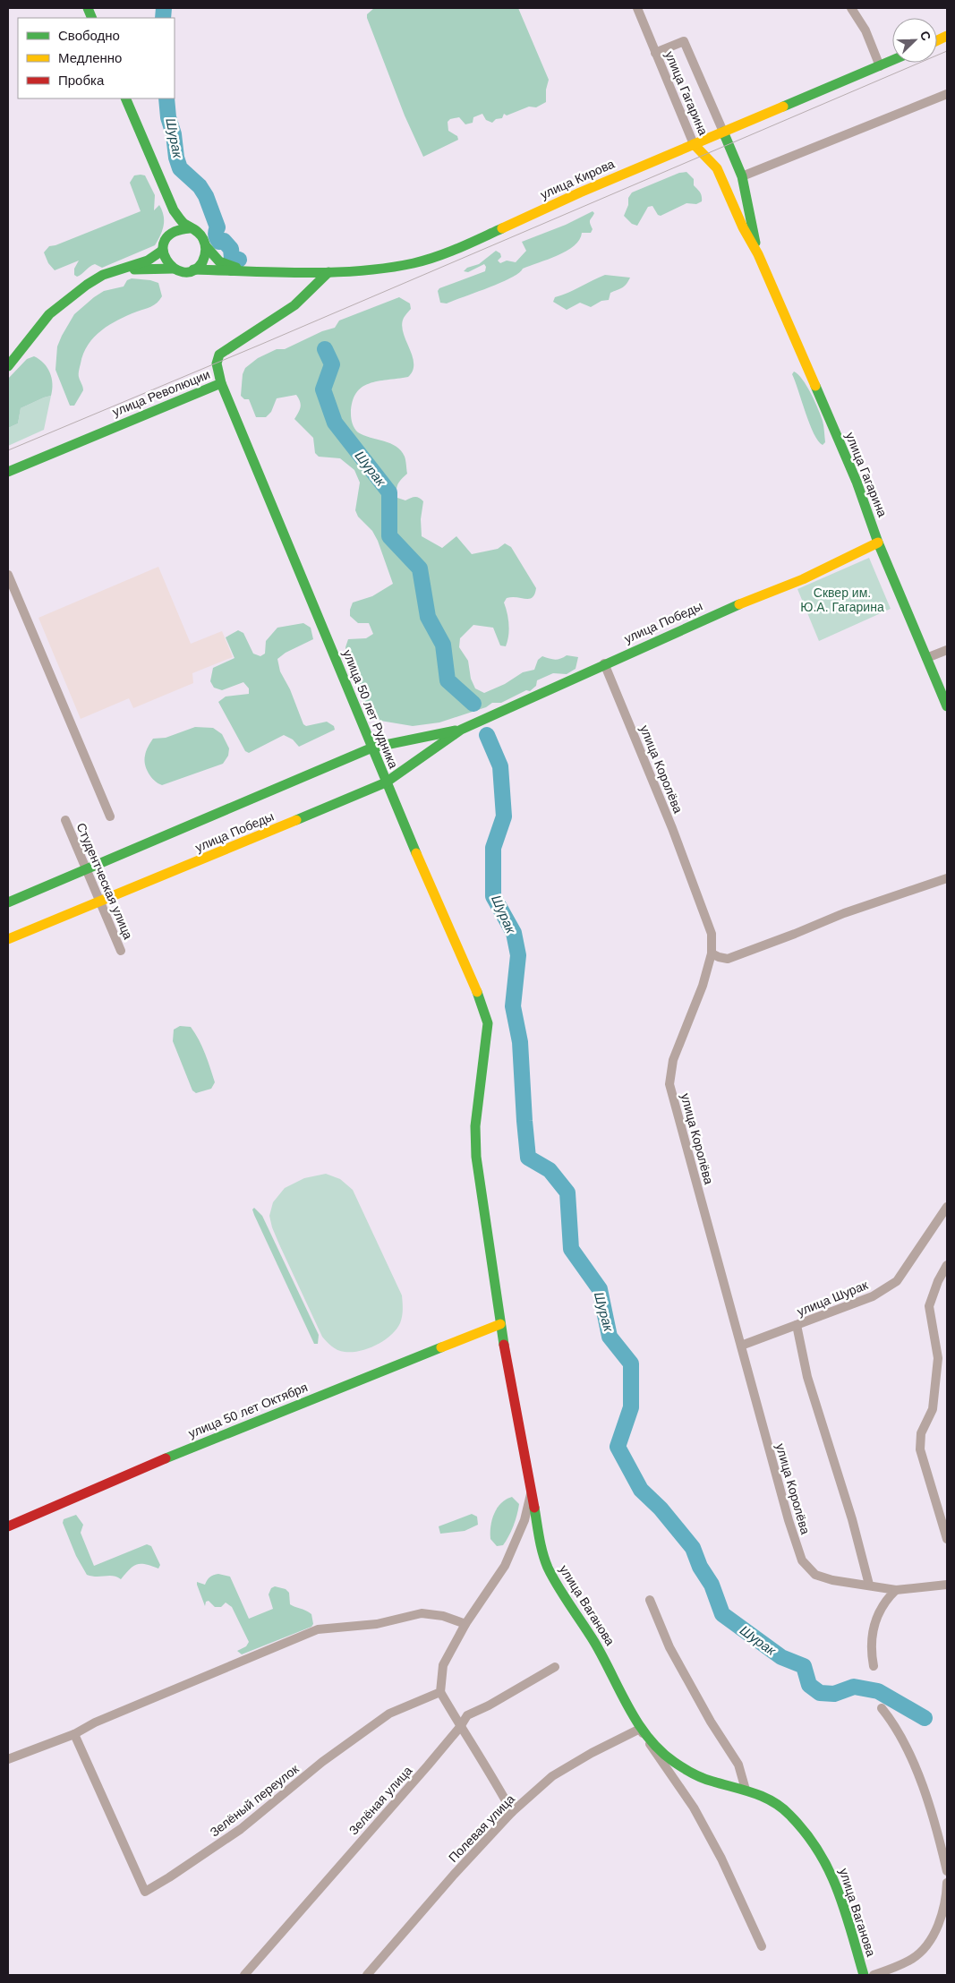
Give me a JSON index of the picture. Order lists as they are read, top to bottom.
{
  "streets": {
    "street": [
      "улица Гагарина",
      "улица Кирова",
      "улица Революции",
      "улица Победы",
      "улица 50 лет Рудника",
      "улица Королёва",
      "Студентческая улица",
      "улица Шурак",
      "улица 50 лет Октября",
      "улица Ваганова",
      "Зелёный переулок",
      "Зелёная улица",
      "Полевая улица"
    ]
  },
  "crossings": [
    ["улица Гагарина", "улица Кирова"],
    ["улица Гагарина", "улица Победы"],
    ["улица Кирова", "улица Революции"],
    ["улица Революции", "улица 50 лет Рудника"],
    ["улица Победы", "улица 50 лет Рудника"],
    ["улица Победы", "улица Королёва"],
    ["улица Победы", "Студентческая улица"],
    ["улица 50 лет Рудника", "улица 50 лет Октября"],
    ["улица 50 лет Рудника", "улица Ваганова"],
    ["улица Королёва", "улица Шурак"],
    ["улица 50 лет Октября", "улица Ваганова"],
    ["улица Ваганова", "Полевая улица"]
  ],
  "water": ["Шурак"],
  "parks": ["Сквер им. Ю.А. Гагарина"],
  "legend": ["Свободно", "Медленно", "Пробка"],
  "north": "top right"
}
